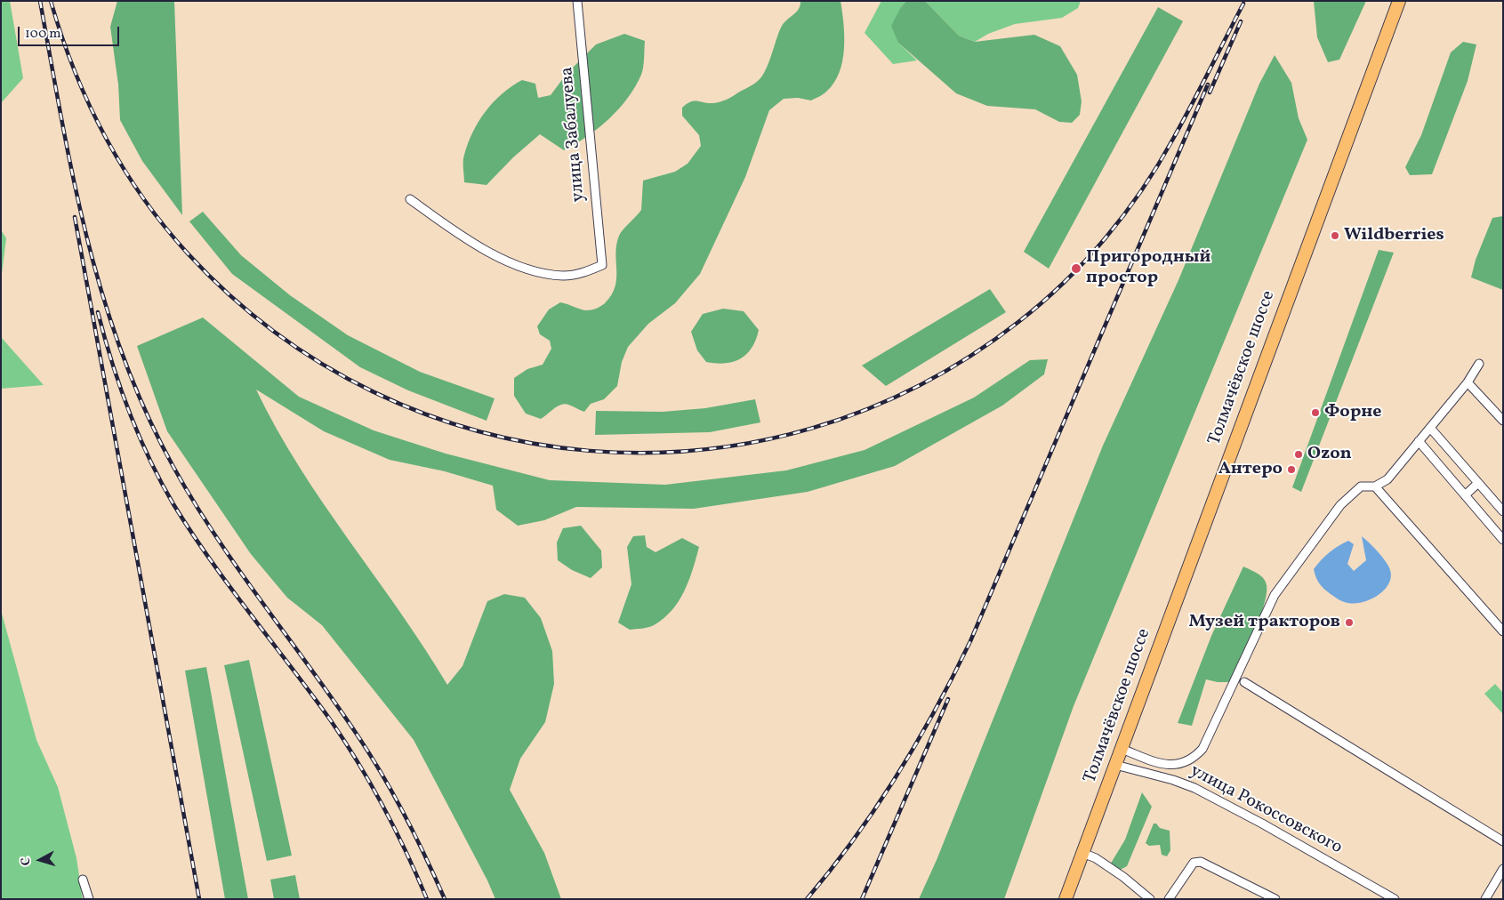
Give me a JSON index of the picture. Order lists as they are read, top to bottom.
{
  "streets": {
    "main road": ["Толмачёвское шоссе"],
    "street": ["улица Забалуева", "улица Рокоссовского"]
  },
  "crossings": [
    ["Толмачёвское шоссе", "улица Рокоссовского"]
  ],
  "places": [
    "Wildberries",
    "Пригородный простор",
    "Форне",
    "Ozon",
    "Антеро",
    "Музей тракторов"
  ],
  "scale_bar": "100 m",
  "north": "left"
}
